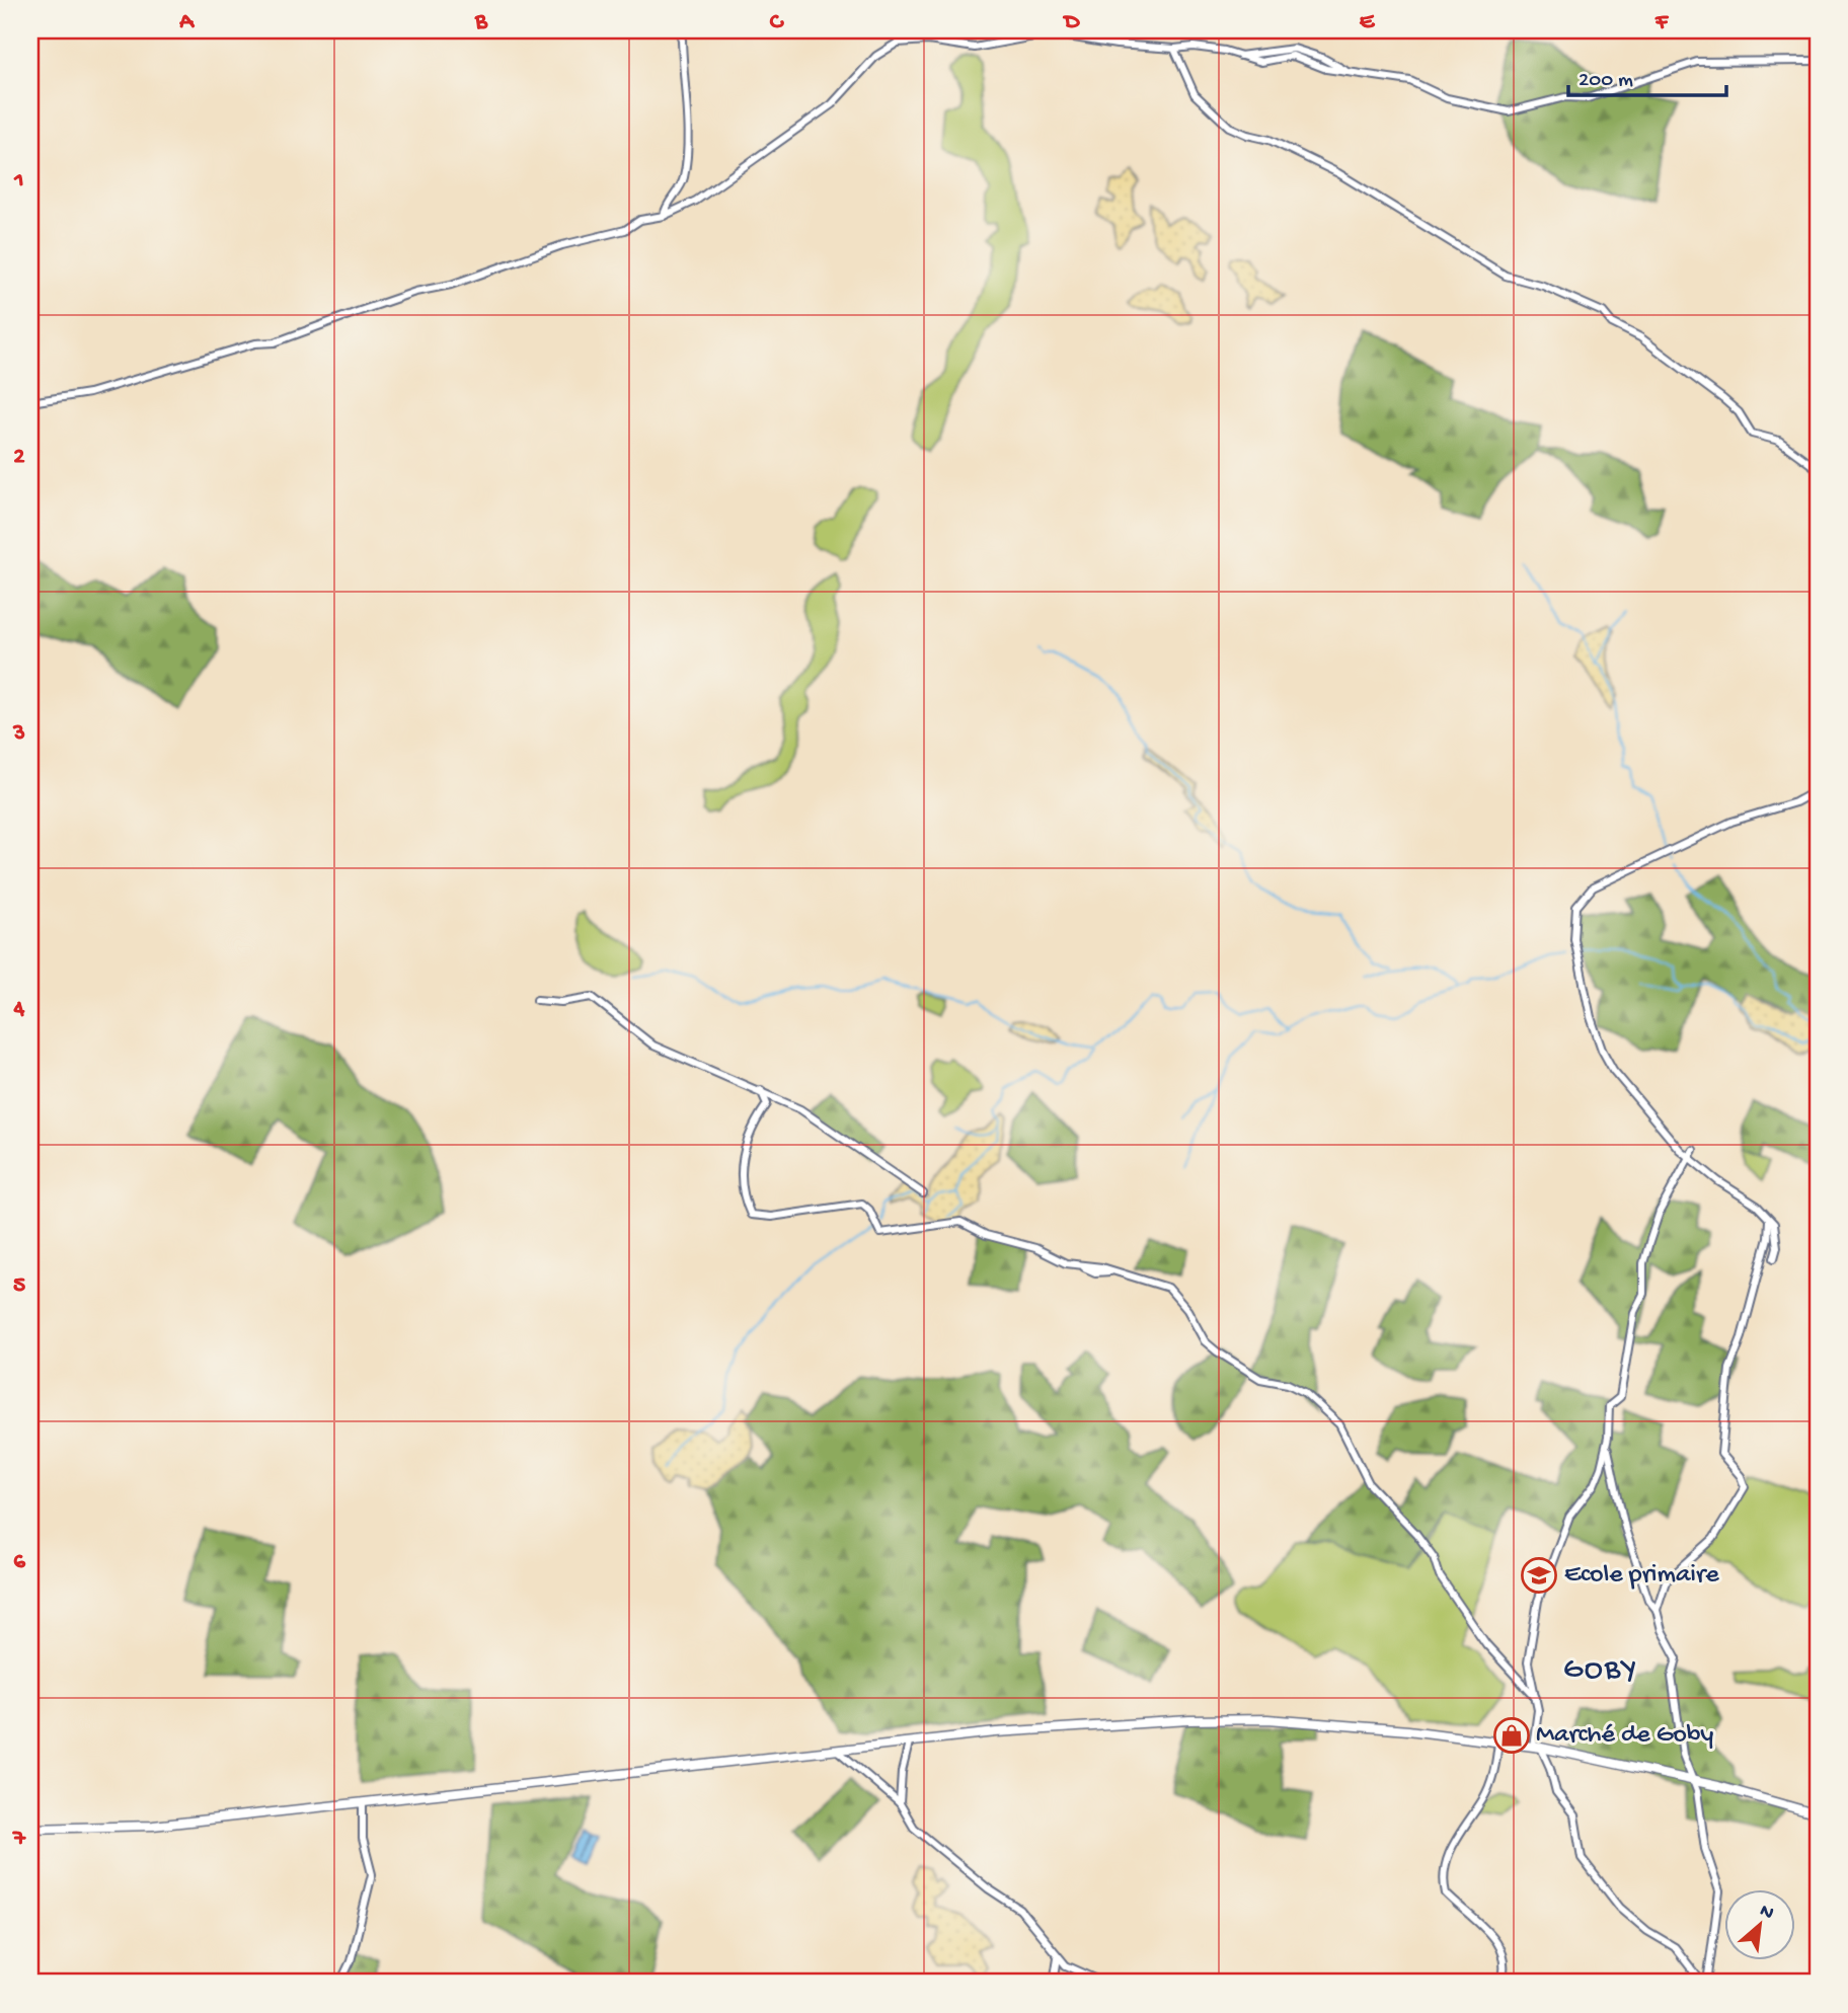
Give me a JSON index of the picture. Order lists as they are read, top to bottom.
{
  "districts": ["GOBY"],
  "places": {
    "school or university": ["Ecole primaire"],
    "shop": ["Marché de Goby"]
  },
  "scale_bar": "200 m",
  "north": "top right",
  "grid": {
    "columns": [
      "A",
      "B",
      "C",
      "D",
      "E",
      "F"
    ],
    "rows": [
      "1",
      "2",
      "3",
      "4",
      "5",
      "6",
      "7"
    ]
  }
}
